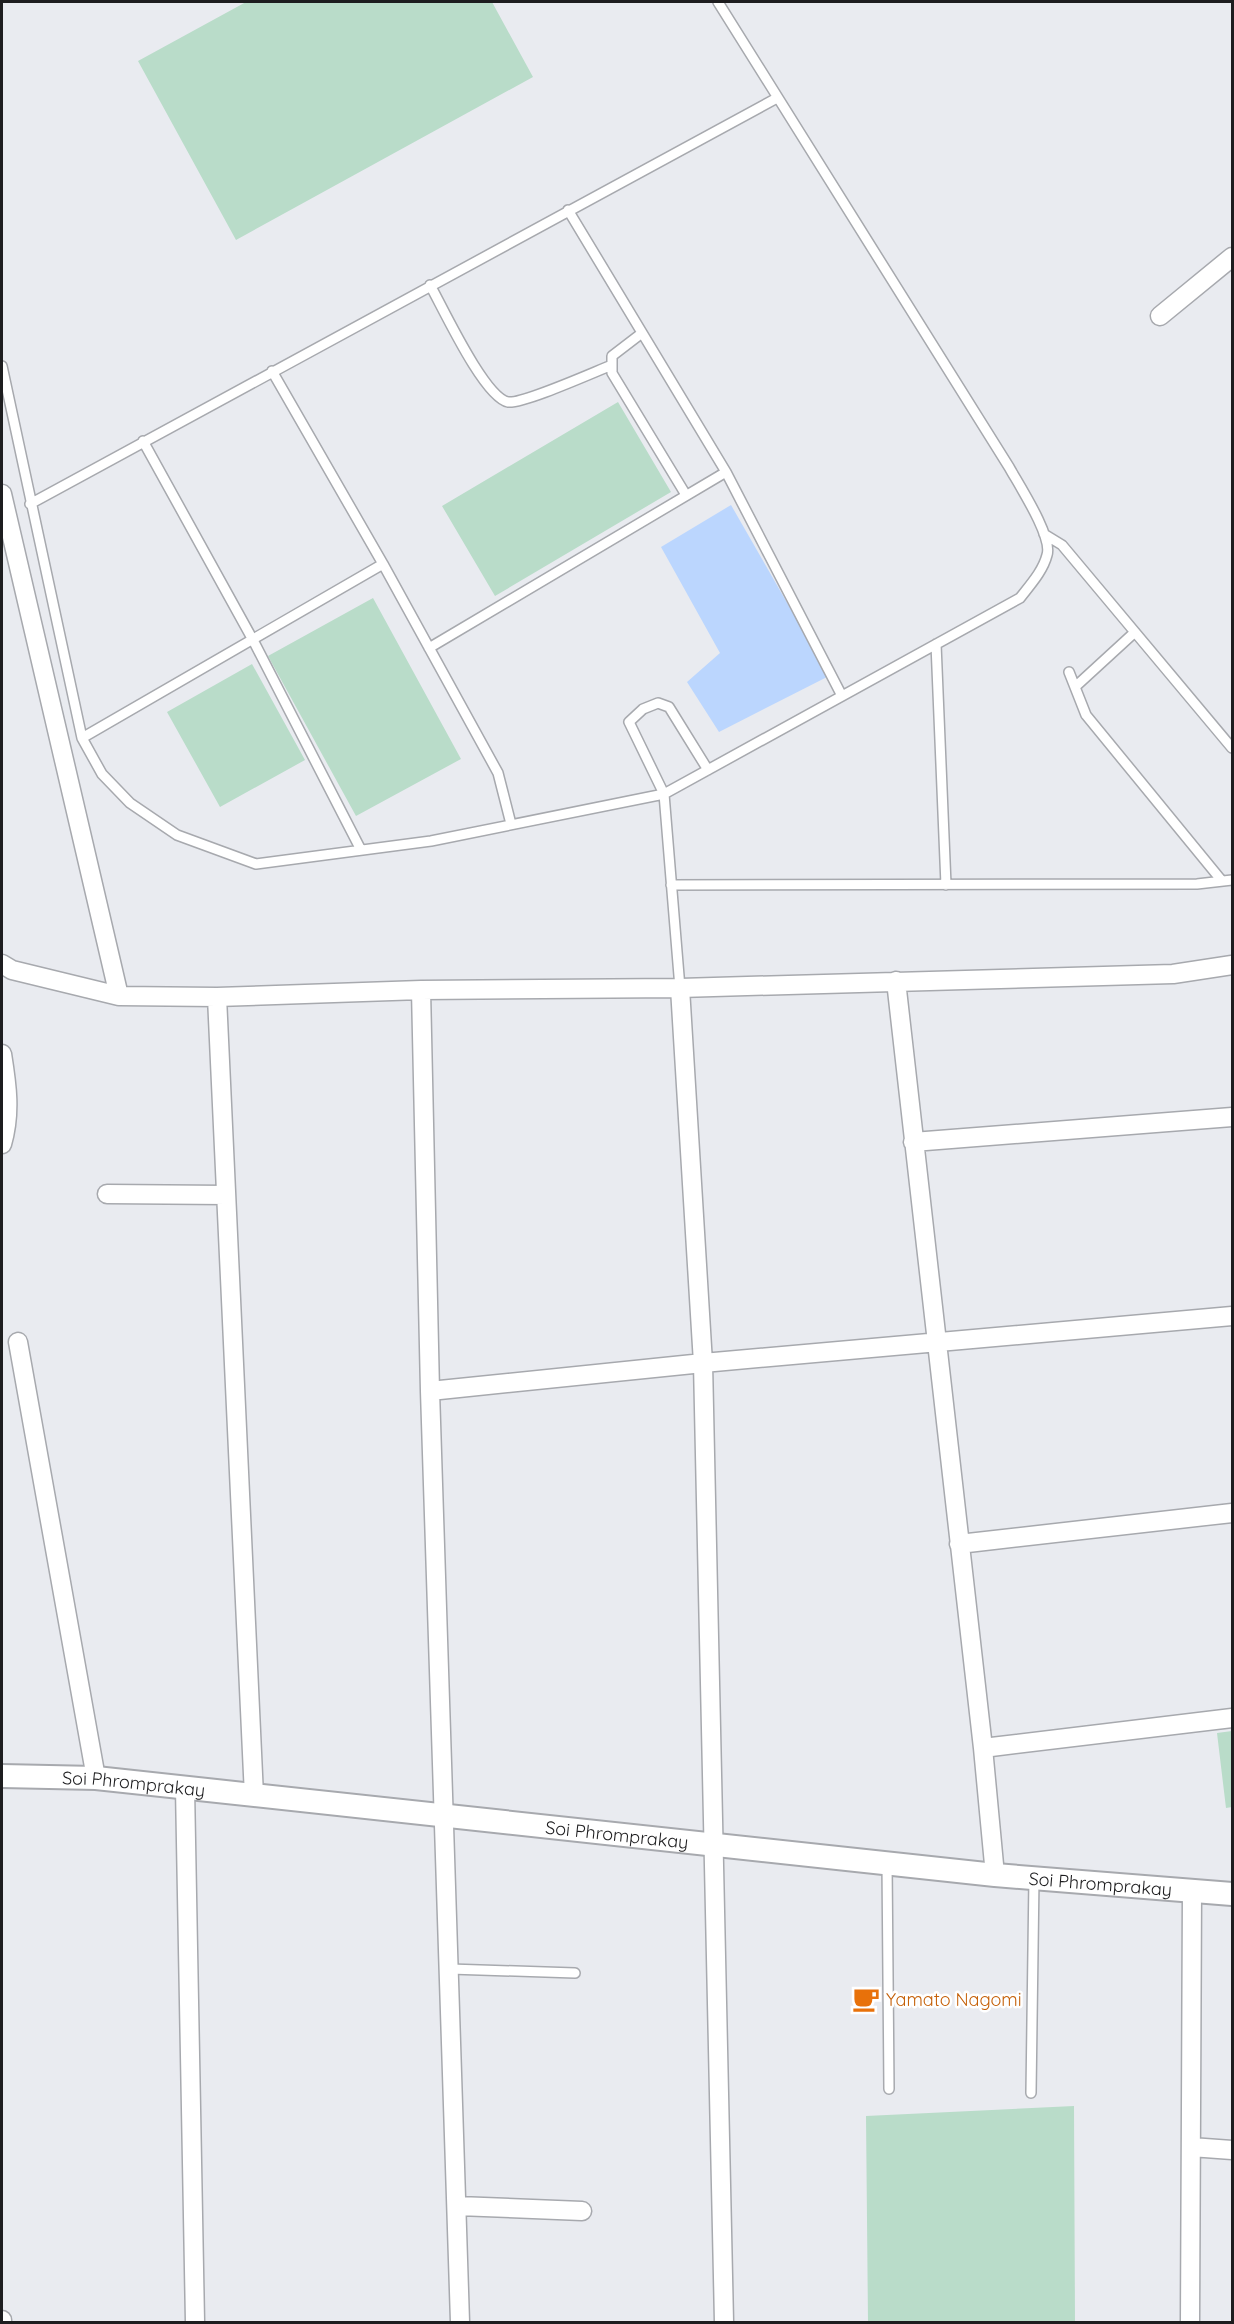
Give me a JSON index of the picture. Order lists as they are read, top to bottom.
{
  "streets": {
    "street": ["Soi Phromprakay"]
  },
  "places": {
    "cafe": ["Yamato Nagomi"]
  }
}
